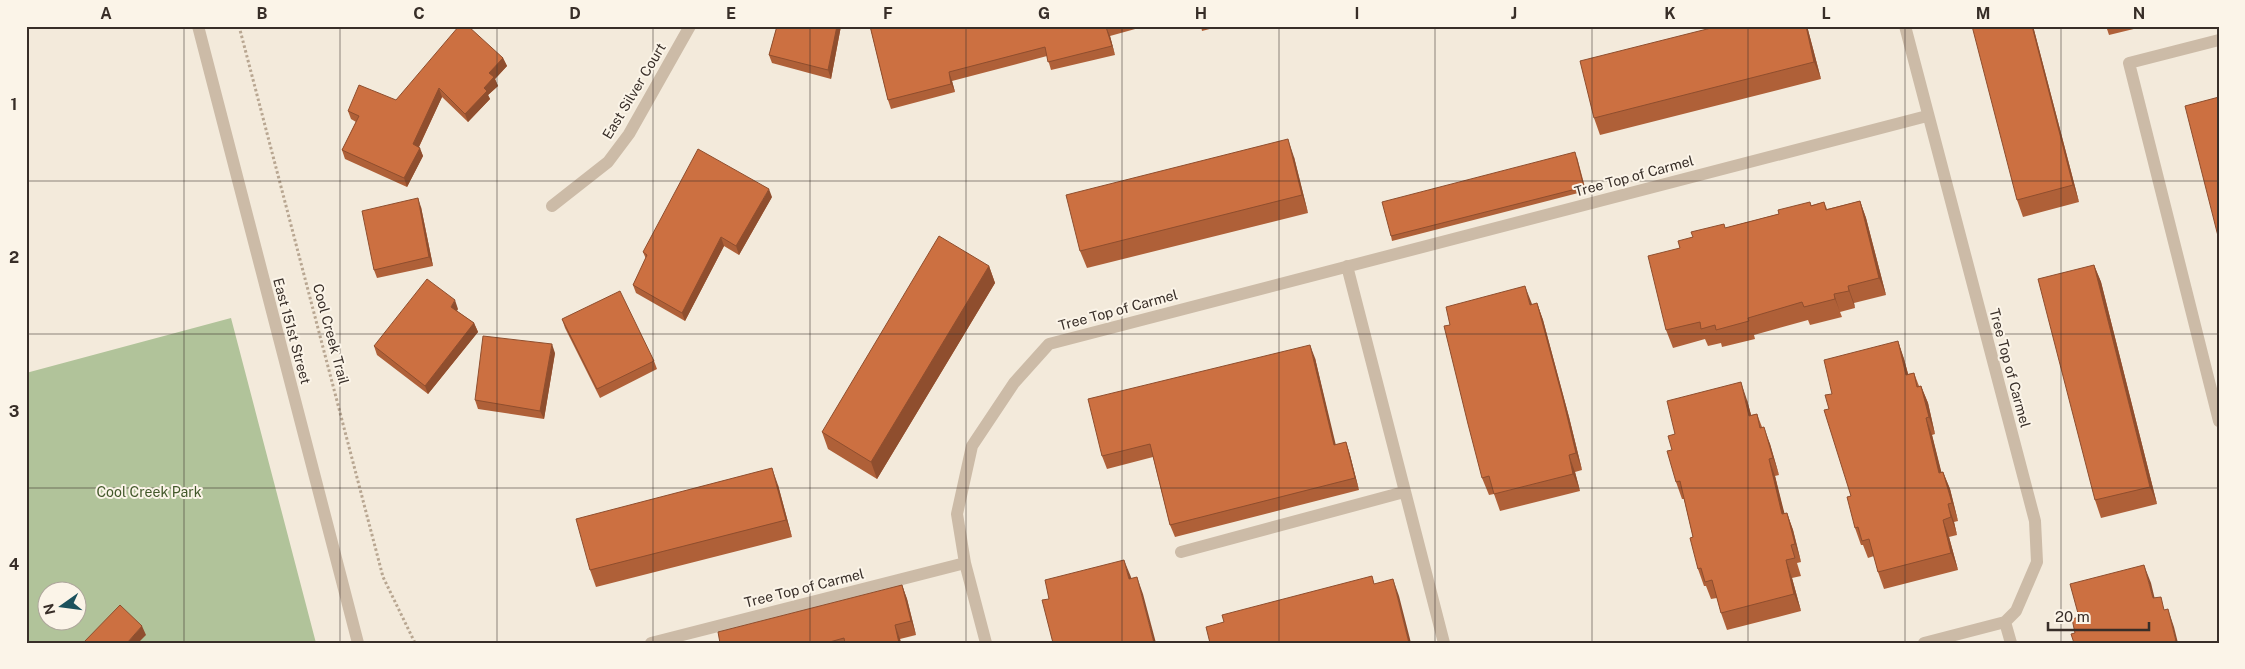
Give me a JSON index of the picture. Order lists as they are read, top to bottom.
{
  "streets": {
    "street": ["East Silver Court", "Tree Top of Carmel", "East 151st Street"],
    "path": ["Cool Creek Trail"]
  },
  "parks": ["Cool Creek Park"],
  "scale_bar": "20 m",
  "north": "left",
  "grid": {
    "columns": [
      "A",
      "B",
      "C",
      "D",
      "E",
      "F",
      "G",
      "H",
      "I",
      "J",
      "K",
      "L",
      "M",
      "N"
    ],
    "rows": [
      "1",
      "2",
      "3",
      "4"
    ]
  }
}
